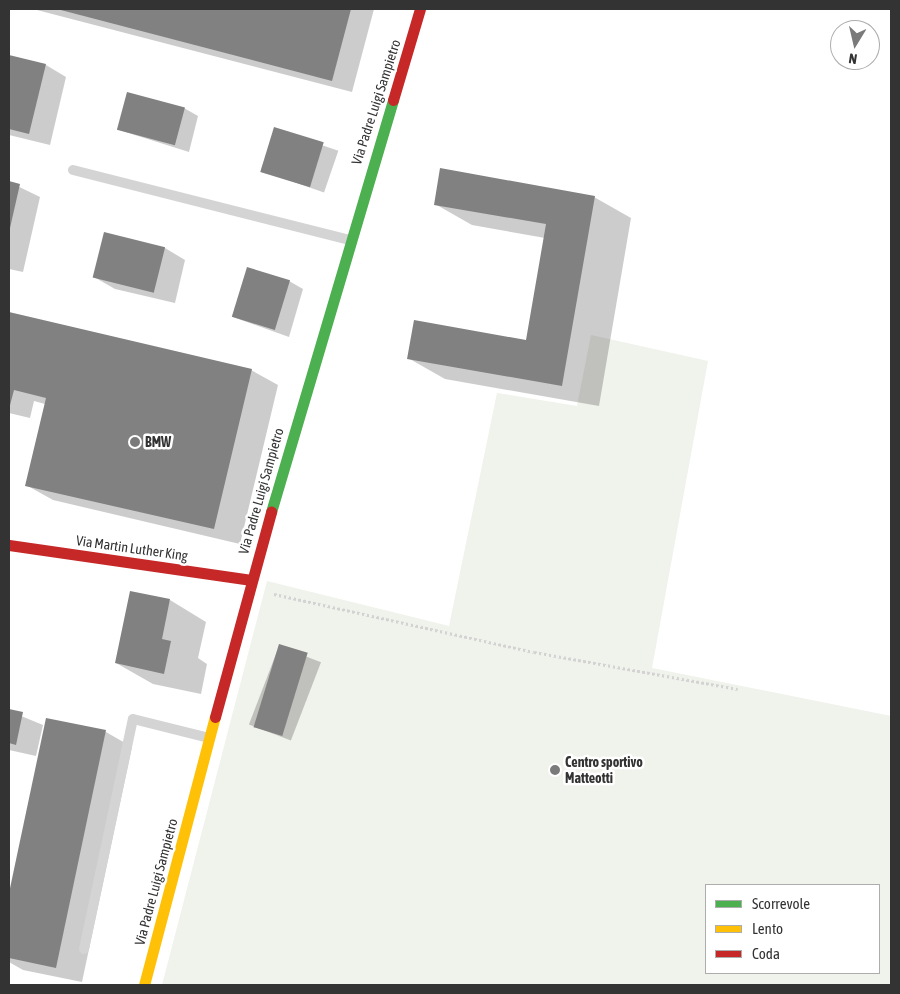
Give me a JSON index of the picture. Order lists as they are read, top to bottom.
{
  "streets": {
    "street": ["Via Padre Luigi Sampietro", "Via Martin Luther King"]
  },
  "crossings": [
    ["Via Padre Luigi Sampietro", "Via Martin Luther King"]
  ],
  "places": ["BMW", "Centro sportivo Matteotti"],
  "legend": ["Scorrevole", "Lento", "Coda"],
  "north": "bottom"
}
